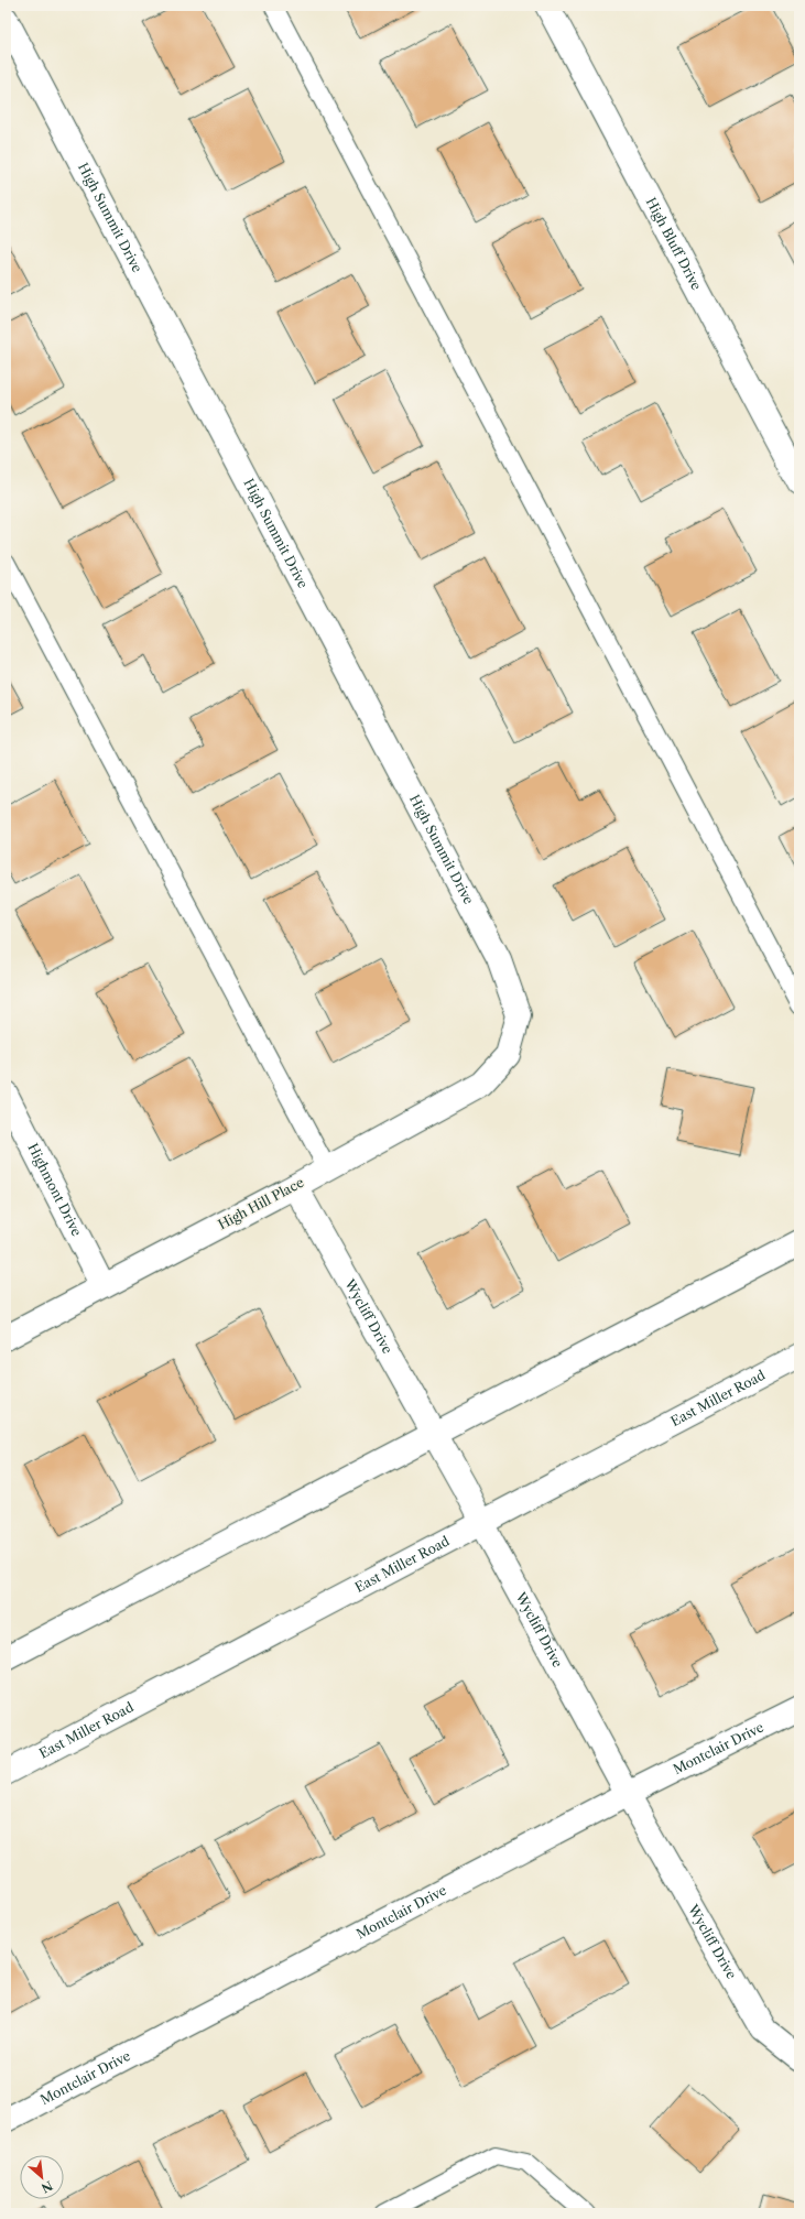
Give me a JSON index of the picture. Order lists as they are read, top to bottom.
{
  "streets": {
    "street": [
      "High Summit Drive",
      "High Bluff Drive",
      "Highmont Drive",
      "High Hill Place",
      "Wycliff Drive",
      "East Miller Road",
      "Montclair Drive"
    ]
  },
  "crossings": [
    ["High Summit Drive", "High Hill Place"],
    ["Highmont Drive", "High Hill Place"],
    ["High Hill Place", "Wycliff Drive"],
    ["Wycliff Drive", "East Miller Road"],
    ["Wycliff Drive", "Montclair Drive"]
  ],
  "north": "bottom right"
}
